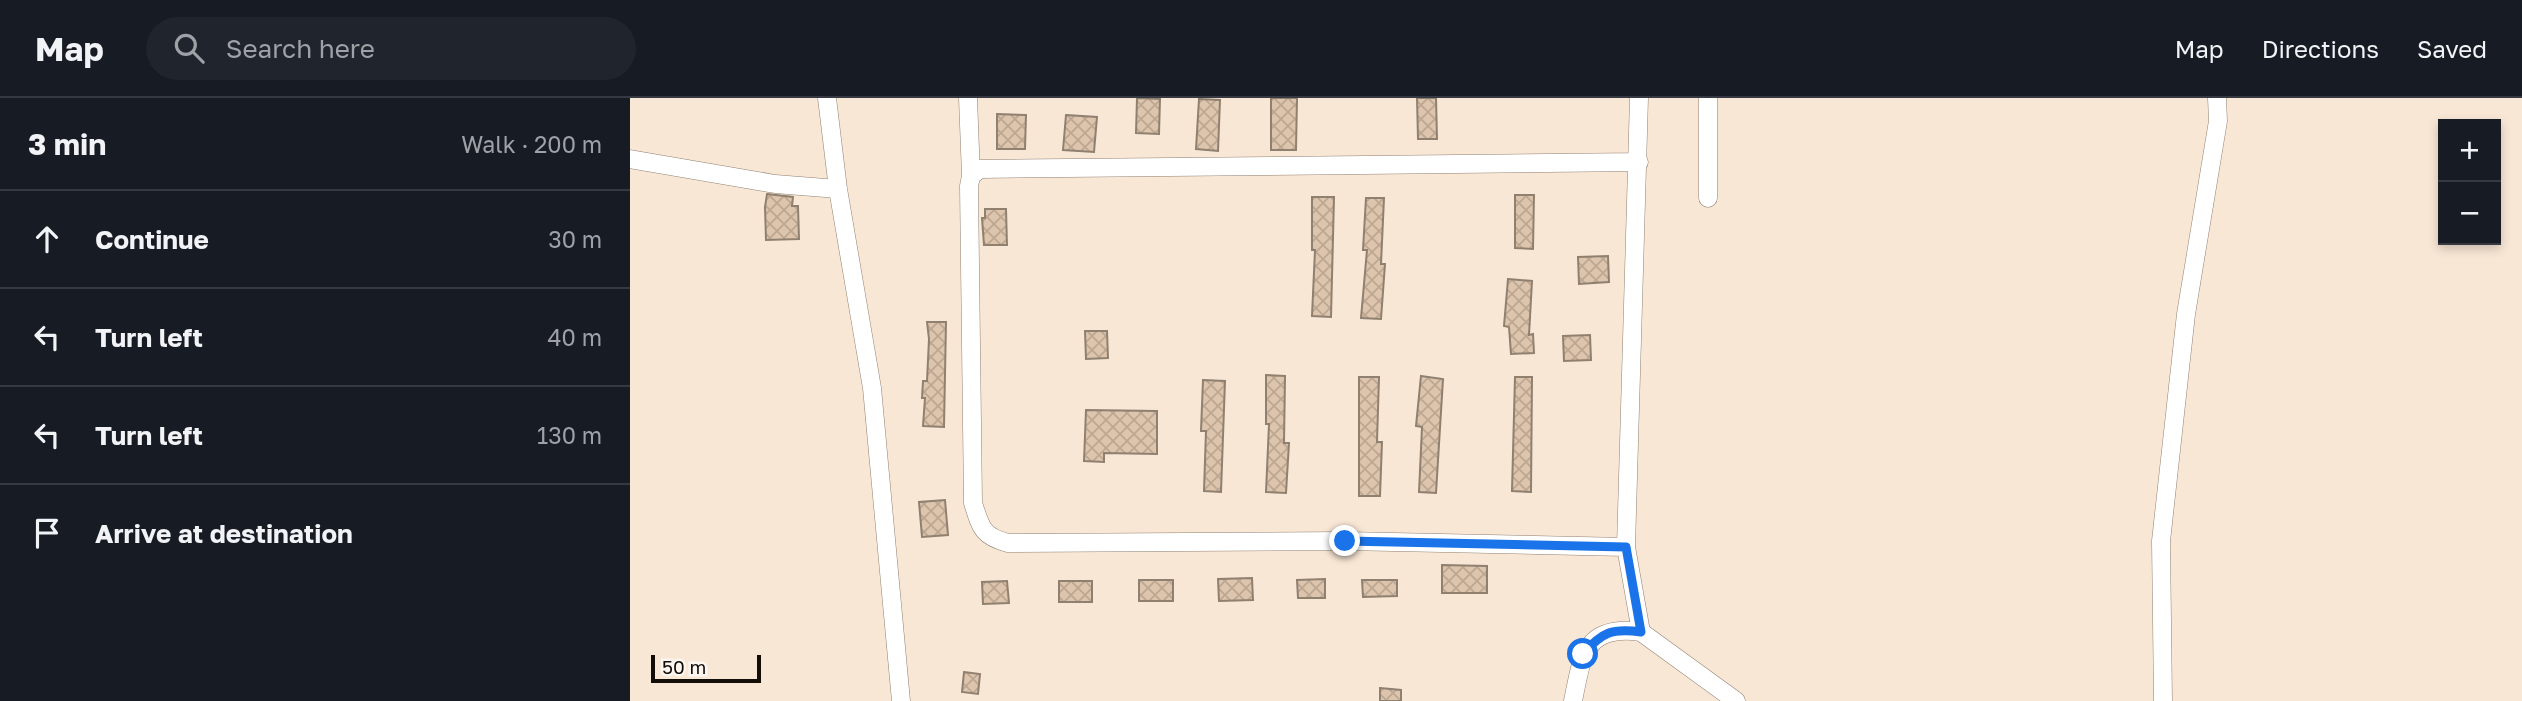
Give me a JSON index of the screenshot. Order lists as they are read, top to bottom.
{
  "scale_bar": "50 m",
  "page": {
    "header": "Map",
    "search": "Search here",
    "nav": ["Map", "Directions", "Saved"],
    "heading": ["3 min", "Walk · 200 m"],
    "map_buttons": ["+", "−"],
    "list": [
      ["Continue", "30 m"],
      ["Turn left", "40 m"],
      ["Turn left", "130 m"],
      "Arrive at destination"
    ],
    "scale": "50 m"
  }
}
